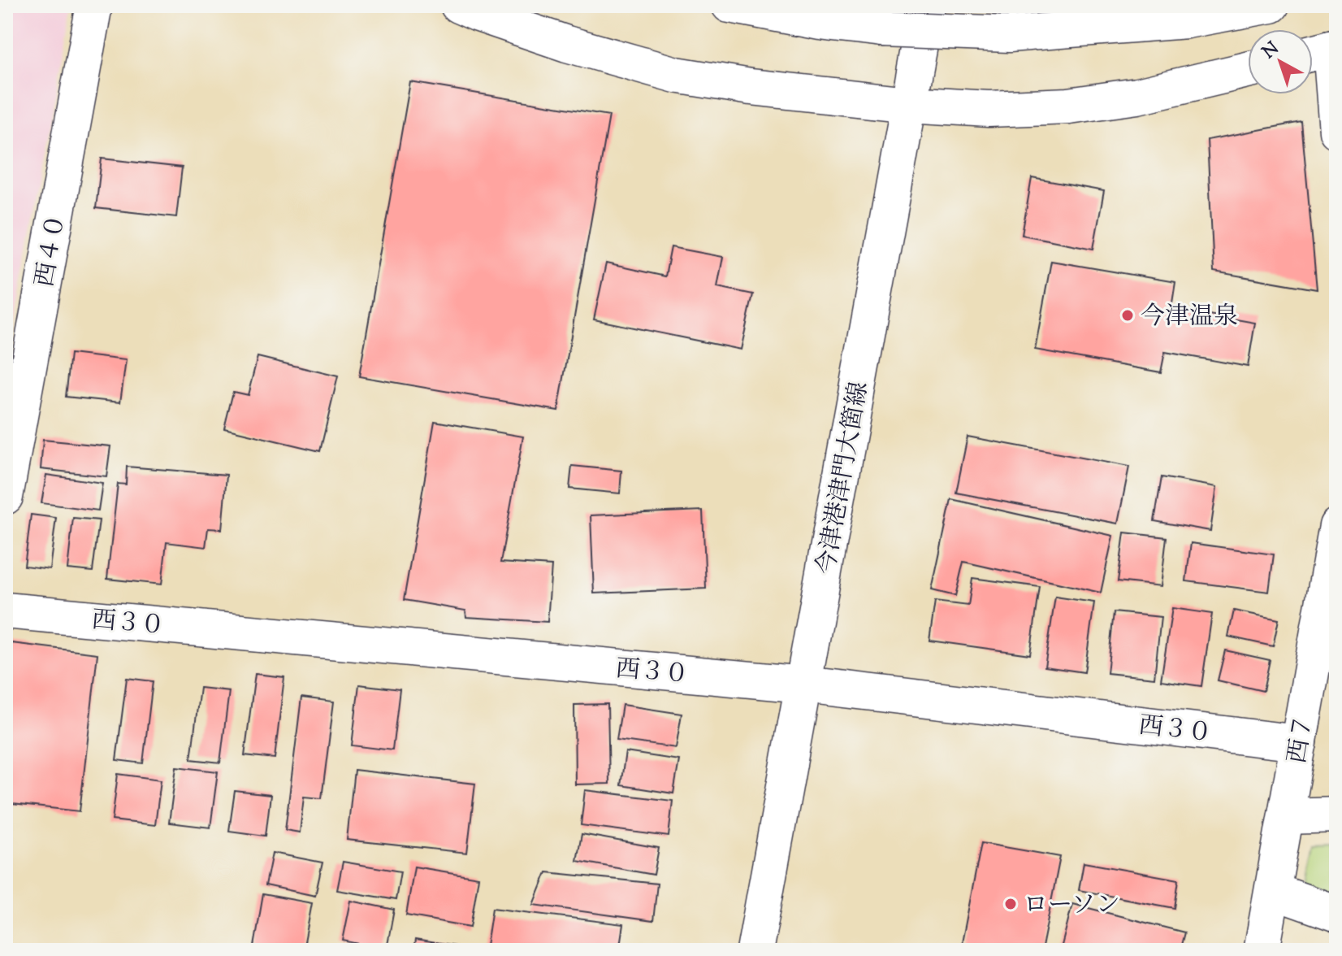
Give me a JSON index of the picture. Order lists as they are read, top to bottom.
{
  "streets": {
    "main road": [
      "西４０",
      "今津港津門大箇線",
      "西３０",
      "西７"
    ]
  },
  "crossings": [
    ["今津港津門大箇線", "西３０"],
    ["西３０", "西７"]
  ],
  "places": ["今津温泉", "ローソン"],
  "north": "top left"
}
